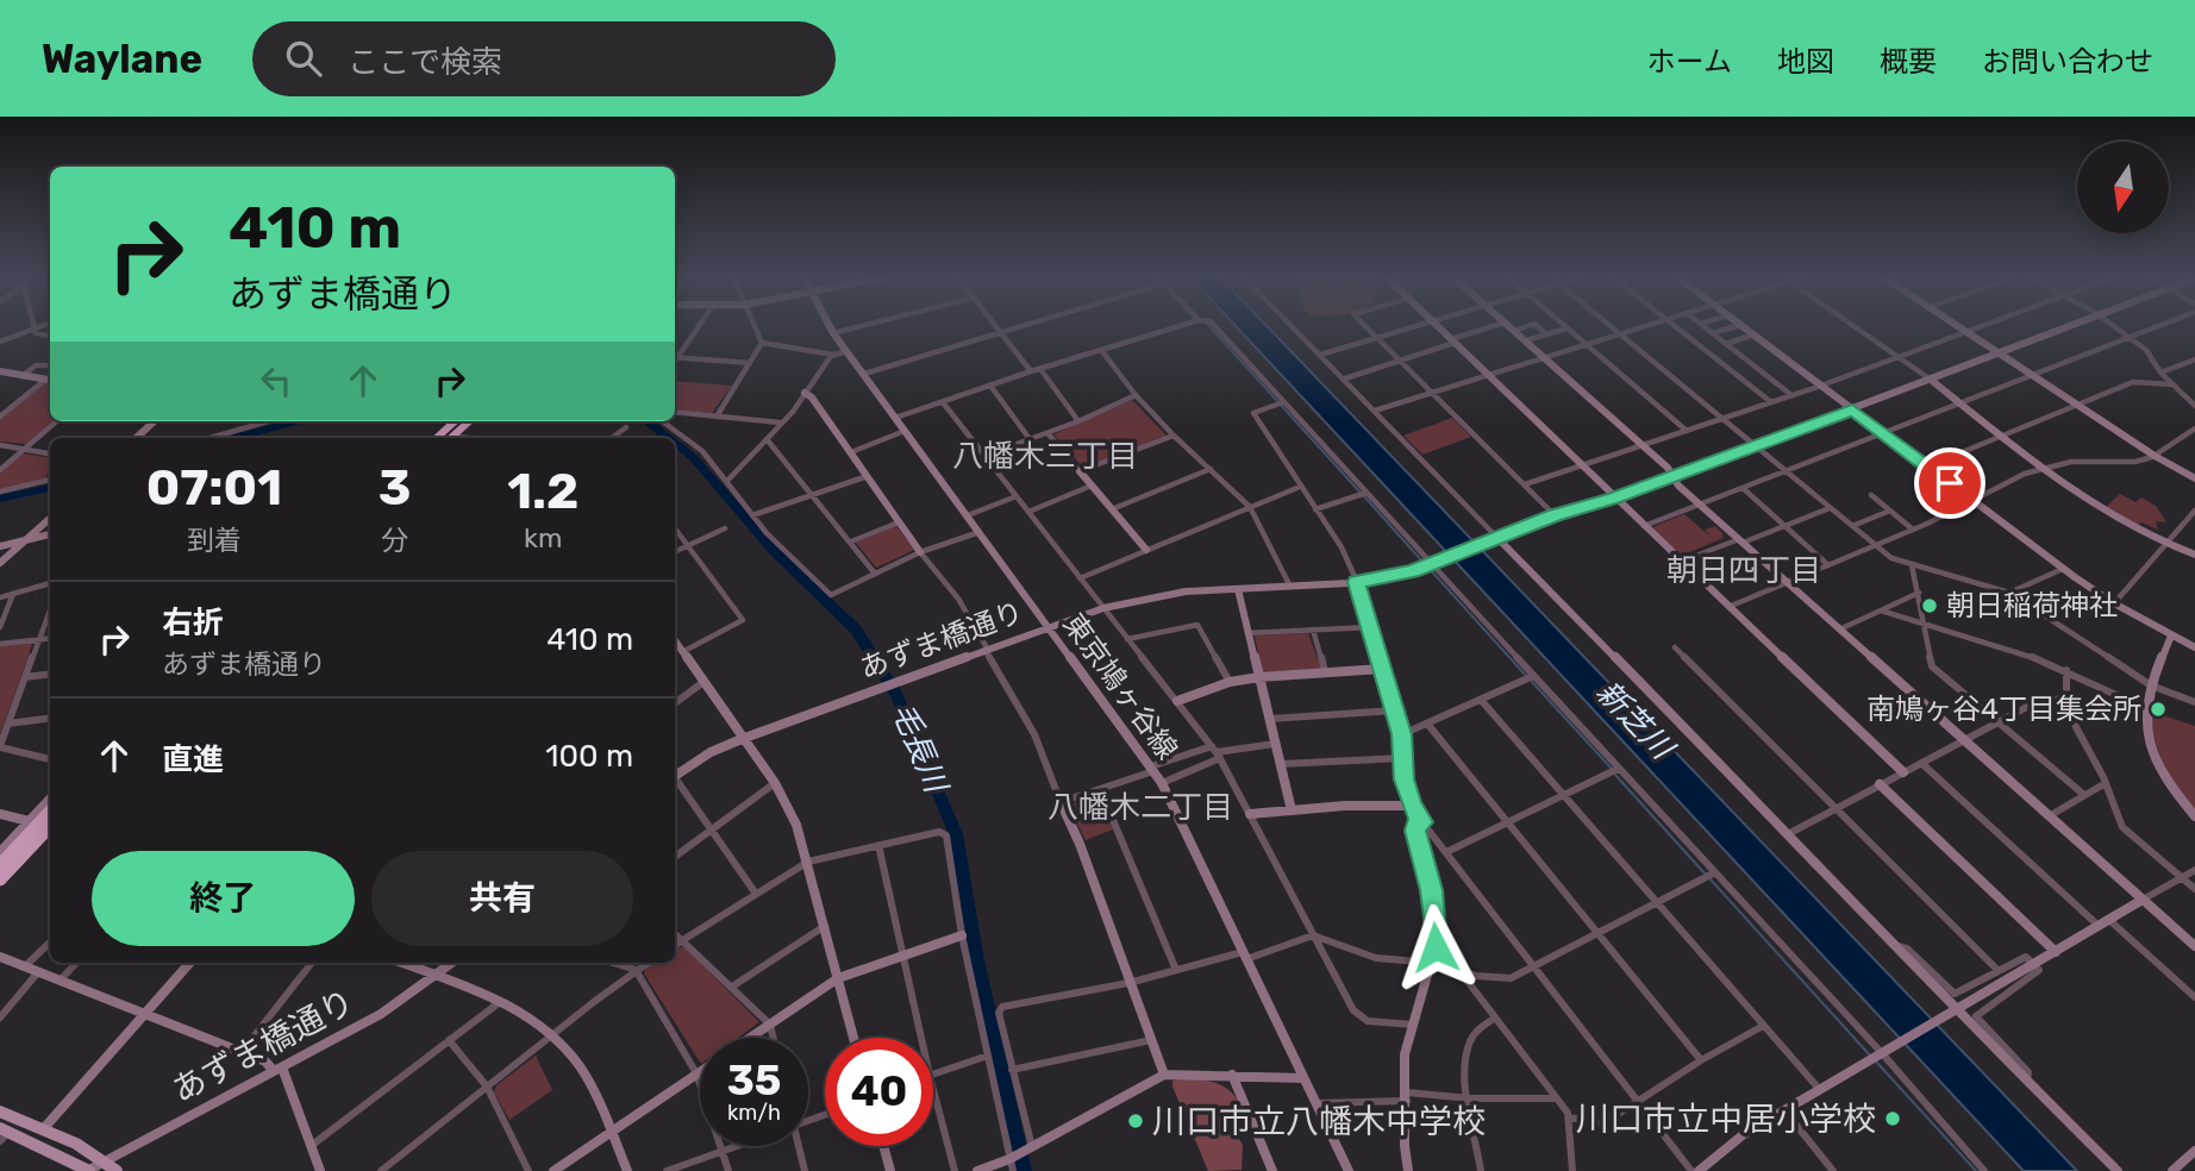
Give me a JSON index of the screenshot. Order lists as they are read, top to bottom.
{
  "streets": {
    "street": ["あずま橋通り", "東京鳩ヶ谷線"]
  },
  "crossings": [
    ["あずま橋通り", "東京鳩ヶ谷線"]
  ],
  "districts": ["八幡木三丁目", "朝日四丁目", "八幡木二丁目"],
  "water": ["新芝川", "毛長川"],
  "places": [
    "朝日稲荷神社",
    "南鳩ヶ谷4丁目集会所",
    "川口市立中居小学校",
    "川口市立八幡木中学校"
  ],
  "north": "bottom",
  "page": {
    "header": "Waylane",
    "search": "ここで検索",
    "nav": [
      "ホーム",
      "地図",
      "概要",
      "お問い合わせ"
    ],
    "turn": ["410 m", "あずま橋通り"],
    "eta": [
      "07:01",
      "到着",
      "3",
      "分",
      "1.2",
      "km"
    ],
    "list": [
      {
        "name": "右折",
        "note": "あずま橋通り",
        "value": "410 m"
      },
      {
        "name": "直進",
        "value": "100 m"
      }
    ],
    "buttons": ["終了", "共有"],
    "speed": "35 km/h",
    "limit": "40"
  }
}
